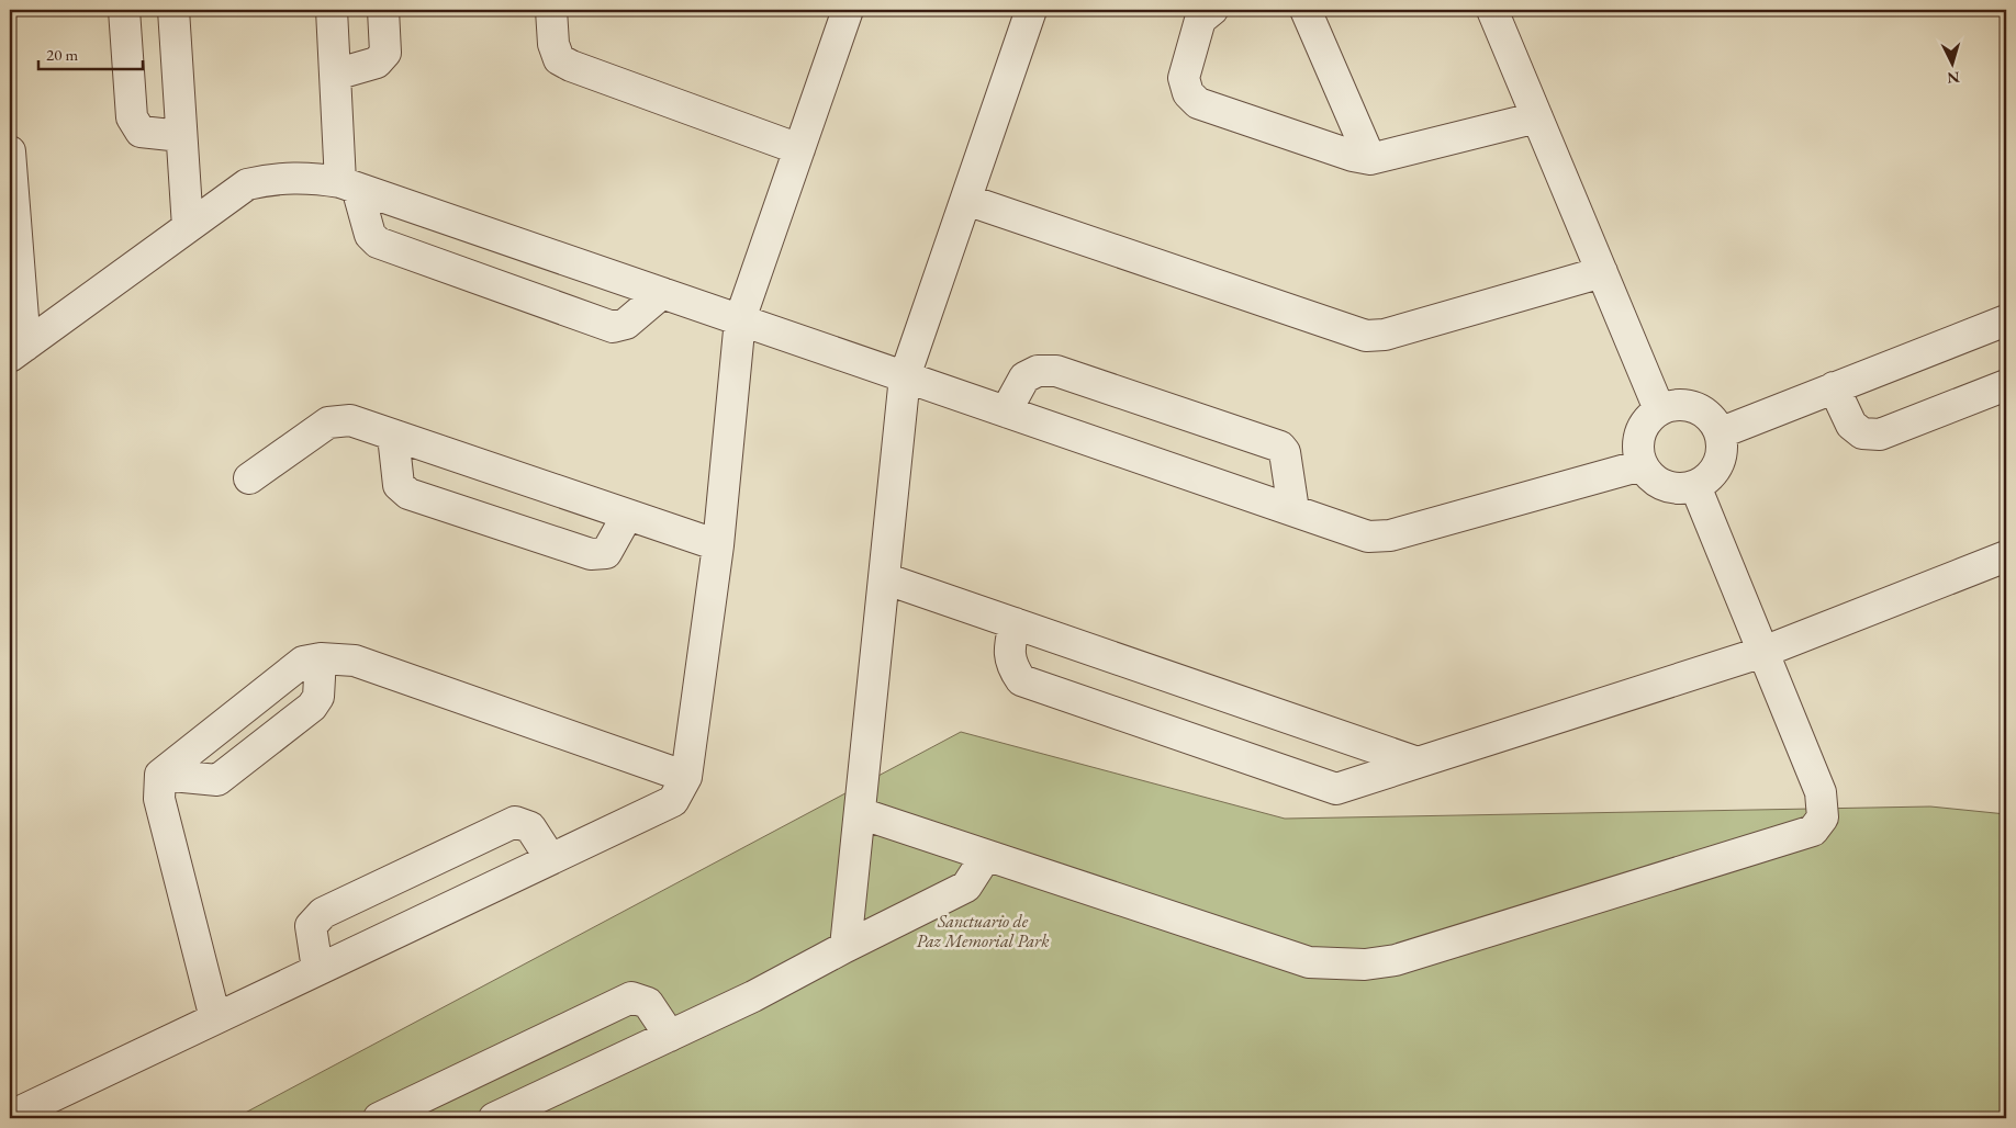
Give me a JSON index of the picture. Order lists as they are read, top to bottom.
{
  "parks": ["Sanctuario de Paz Memorial Park"],
  "scale_bar": "20 m",
  "north": "bottom"
}
